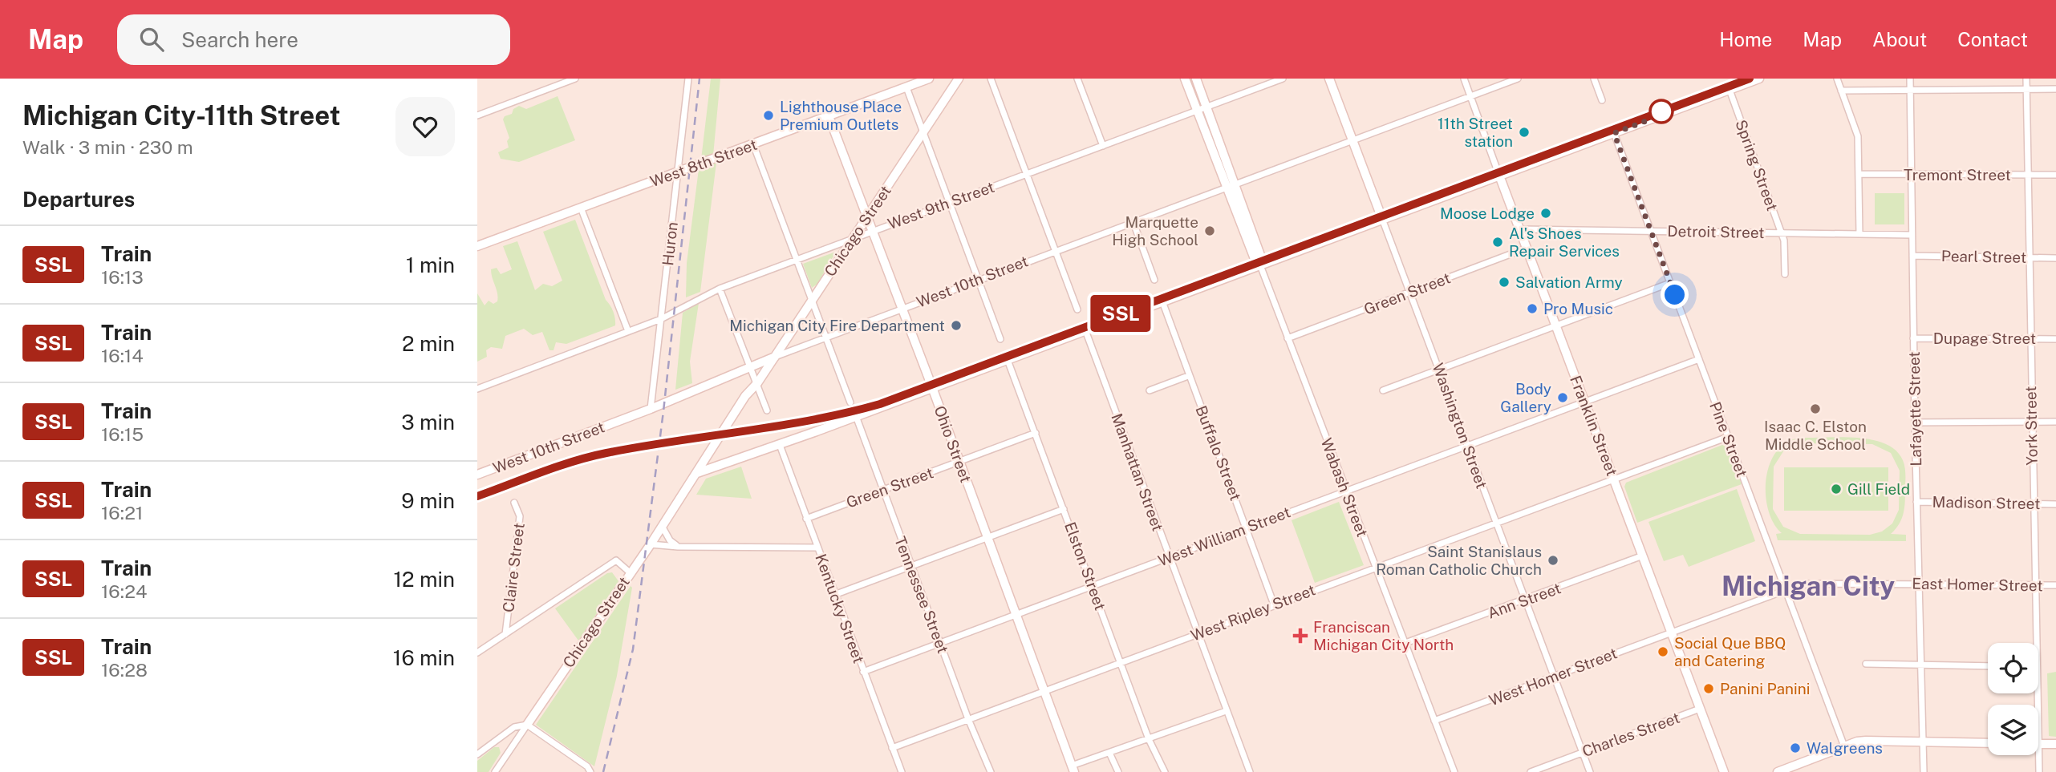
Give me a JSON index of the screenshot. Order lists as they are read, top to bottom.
{
  "streets": {
    "street": [
      "West 8th Street",
      "Spring Street",
      "Tremont Street",
      "West 9th Street",
      "Chicago Street",
      "Detroit Street",
      "Huron",
      "Pearl Street",
      "West 10th Street",
      "Green Street",
      "Dupage Street",
      "Lafayette Street",
      "Washington Street",
      "Franklin Street",
      "York Street",
      "Pine Street",
      "Ohio Street",
      "Buffalo Street",
      "Manhattan Street",
      "Wabash Street",
      "Madison Street",
      "West William Street",
      "Elston Street",
      "Claire Street",
      "East Homer Street",
      "Tennessee Street",
      "Ann Street",
      "Kentucky Street",
      "West Ripley Street",
      "West Homer Street",
      "Charles Street"
    ]
  },
  "crossings": [
    ["West 8th Street", "Huron"],
    ["West 8th Street", "Ohio Street"],
    ["Spring Street", "Detroit Street"],
    ["Tremont Street", "Lafayette Street"],
    ["Tremont Street", "York Street"],
    ["West 9th Street", "Chicago Street"],
    ["West 9th Street", "Huron"],
    ["West 9th Street", "Ohio Street"],
    ["West 9th Street", "Wabash Street"],
    ["Chicago Street", "West 10th Street"],
    ["Chicago Street", "Ohio Street"],
    ["Detroit Street", "Lafayette Street"],
    ["Detroit Street", "Franklin Street"],
    ["Detroit Street", "Pine Street"],
    ["Huron", "West 10th Street"],
    ["Pearl Street", "Lafayette Street"],
    ["Pearl Street", "York Street"],
    ["West 10th Street", "Washington Street"],
    ["West 10th Street", "Franklin Street"],
    ["West 10th Street", "Ohio Street"],
    ["West 10th Street", "Wabash Street"],
    ["Green Street", "Washington Street"],
    ["Green Street", "Franklin Street"],
    ["Green Street", "Ohio Street"],
    ["Green Street", "Wabash Street"],
    ["Green Street", "Elston Street"],
    ["Green Street", "Tennessee Street"],
    ["Green Street", "Kentucky Street"],
    ["Dupage Street", "Lafayette Street"],
    ["Dupage Street", "York Street"],
    ["Lafayette Street", "Madison Street"],
    ["Lafayette Street", "East Homer Street"],
    ["Washington Street", "West William Street"],
    ["Washington Street", "Ann Street"],
    ["Washington Street", "West Ripley Street"],
    ["Washington Street", "West Homer Street"],
    ["Washington Street", "Charles Street"],
    ["Franklin Street", "West William Street"],
    ["Franklin Street", "East Homer Street"],
    ["Franklin Street", "Ann Street"],
    ["Franklin Street", "West Ripley Street"],
    ["Franklin Street", "West Homer Street"],
    ["Franklin Street", "Charles Street"],
    ["York Street", "Madison Street"],
    ["York Street", "East Homer Street"],
    ["Pine Street", "West William Street"],
    ["Pine Street", "East Homer Street"],
    ["Pine Street", "West Ripley Street"],
    ["Ohio Street", "West William Street"],
    ["Ohio Street", "West Ripley Street"],
    ["Buffalo Street", "West William Street"],
    ["Buffalo Street", "West Ripley Street"],
    ["Manhattan Street", "West William Street"],
    ["Manhattan Street", "West Ripley Street"],
    ["Wabash Street", "West William Street"],
    ["Wabash Street", "Ann Street"],
    ["Wabash Street", "West Ripley Street"],
    ["Wabash Street", "West Homer Street"],
    ["West William Street", "Elston Street"],
    ["West William Street", "Tennessee Street"],
    ["West William Street", "Kentucky Street"],
    ["Elston Street", "West Ripley Street"],
    ["East Homer Street", "West Homer Street"],
    ["Tennessee Street", "West Ripley Street"],
    ["Kentucky Street", "West Ripley Street"]
  ],
  "districts": ["Michigan City"],
  "places": {
    "other": [
      "Lighthouse Place Premium Outlets",
      "11th Street station",
      "Moose Lodge",
      "Marquette High School",
      "Al's Shoes Repair Services",
      "Salvation Army",
      "Pro Music",
      "Michigan City Fire Department",
      "Body Gallery",
      "Isaac C. Elston Middle School",
      "Gill Field",
      "Saint Stanislaus Roman Catholic Church",
      "Social Que BBQ and Catering",
      "Panini Panini",
      "Walgreens"
    ],
    "health": ["Franciscan Michigan City North"]
  },
  "page": {
    "header": "Map",
    "search": "Search here",
    "nav": [
      "Home",
      "Map",
      "About",
      "Contact"
    ],
    "heading": [
      ["Michigan City-11th Street", "Walk · 3 min · 230 m"],
      "Departures"
    ],
    "on_map": "SSL",
    "list": [
      {
        "mark": "SSL",
        "name": "Train",
        "note": "16:13",
        "value": "1 min"
      },
      {
        "mark": "SSL",
        "name": "Train",
        "note": "16:14",
        "value": "2 min"
      },
      {
        "mark": "SSL",
        "name": "Train",
        "note": "16:15",
        "value": "3 min"
      },
      {
        "mark": "SSL",
        "name": "Train",
        "note": "16:21",
        "value": "9 min"
      },
      {
        "mark": "SSL",
        "name": "Train",
        "note": "16:24",
        "value": "12 min"
      },
      {
        "mark": "SSL",
        "name": "Train",
        "note": "16:28",
        "value": "16 min"
      }
    ]
  }
}
